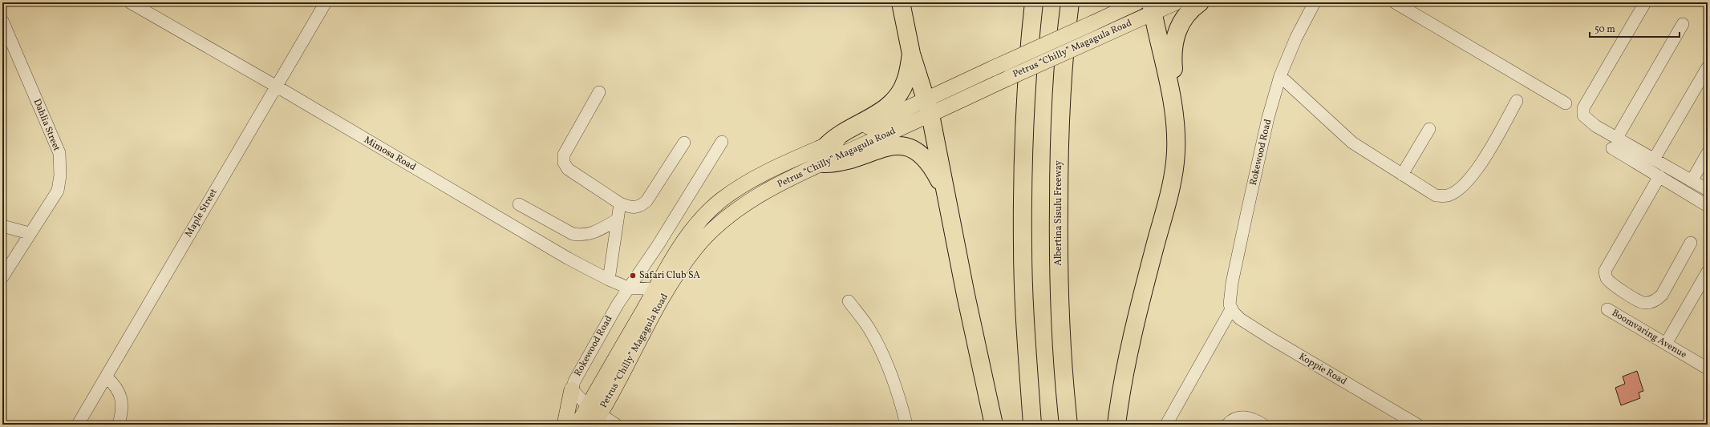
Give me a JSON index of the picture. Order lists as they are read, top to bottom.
{
  "streets": {
    "highway": ["Albertina Sisulu Freeway"],
    "main road": ["Petrus “Chilly” Magagula Road"],
    "street": [
      "Dahlia Street",
      "Rokewood Road",
      "Mimosa Road",
      "Maple Street",
      "Boomvaring Avenue",
      "Koppie Road"
    ]
  },
  "crossings": [
    ["Petrus “Chilly” Magagula Road", "Mimosa Road"],
    ["Rokewood Road", "Mimosa Road"],
    ["Rokewood Road", "Koppie Road"],
    ["Mimosa Road", "Maple Street"]
  ],
  "places": ["Safari Club SA"],
  "scale_bar": "50 m"
}
